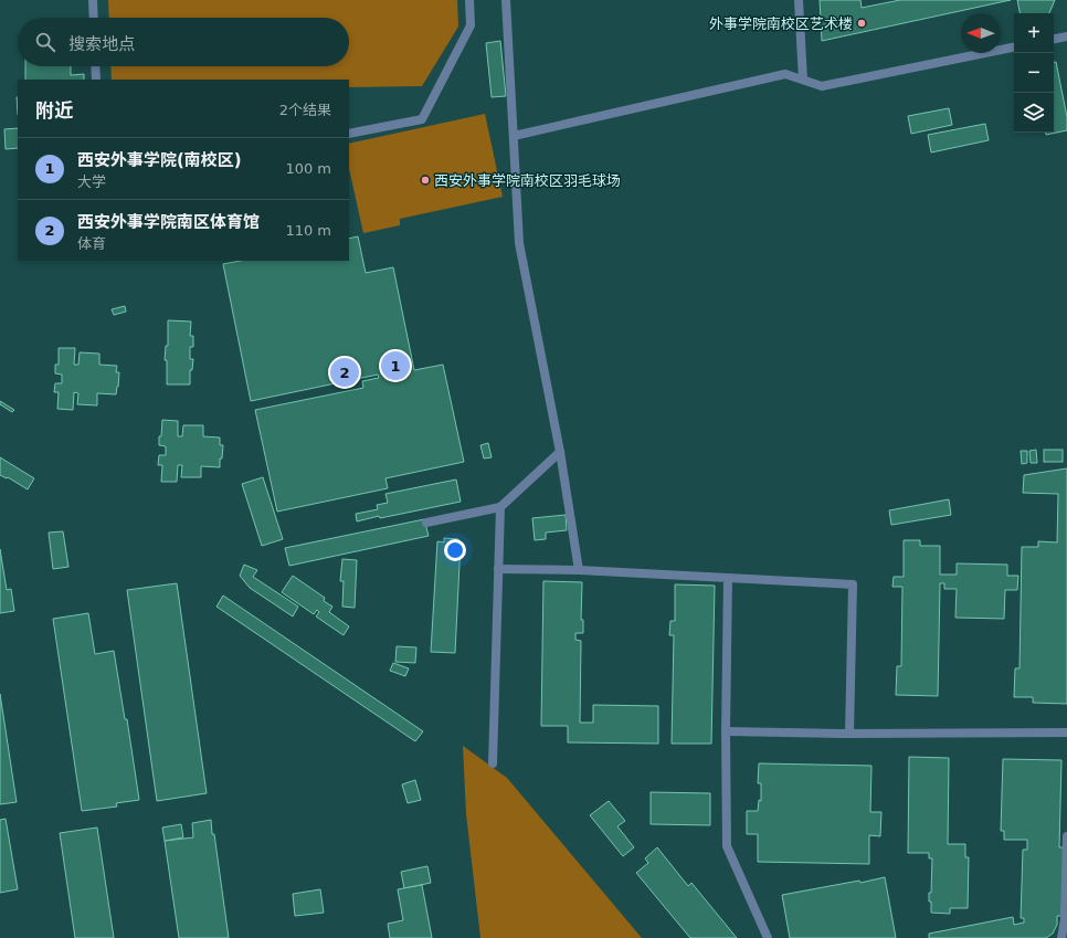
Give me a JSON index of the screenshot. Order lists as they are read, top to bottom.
{
  "places": ["外事学院南校区艺术楼", "西安外事学院南校区羽毛球场"],
  "north": "left",
  "page": {
    "map_buttons": ["+", "−"],
    "search": "搜索地点",
    "heading": ["附近", "2个结果"],
    "list": [
      {
        "mark": "1",
        "name": "西安外事学院(南校区)",
        "note": "大学",
        "value": "100 m"
      },
      {
        "mark": "2",
        "name": "西安外事学院南区体育馆",
        "note": "体育",
        "value": "110 m"
      }
    ],
    "pins": ["1", "2"]
  }
}
